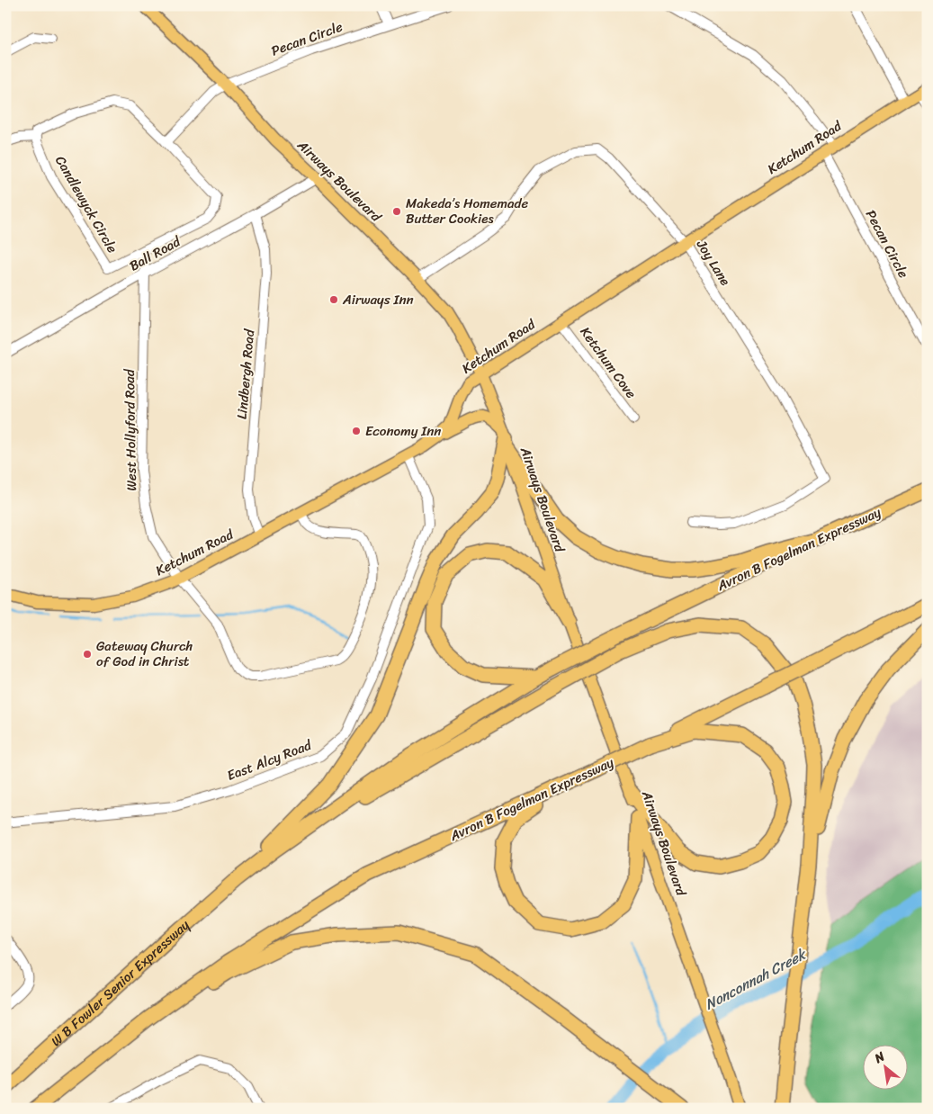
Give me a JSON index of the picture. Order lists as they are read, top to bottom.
{
  "streets": {
    "highway": ["Avron B Fogelman Expressway", "W B Fowler Senior Expressway"],
    "main road": ["Ketchum Road", "Airways Boulevard"],
    "street": [
      "Pecan Circle",
      "Candlewyck Circle",
      "Ball Road",
      "Joy Lane",
      "Ketchum Cove",
      "Lindbergh Road",
      "West Hollyford Road",
      "East Alcy Road"
    ]
  },
  "crossings": [
    ["Pecan Circle", "Ketchum Road"],
    ["Pecan Circle", "Airways Boulevard"],
    ["Ketchum Road", "Airways Boulevard"],
    ["Ketchum Road", "Joy Lane"],
    ["Ketchum Road", "Ketchum Cove"],
    ["Ketchum Road", "Lindbergh Road"],
    ["Ketchum Road", "West Hollyford Road"],
    ["Ketchum Road", "East Alcy Road"],
    ["Airways Boulevard", "Ball Road"],
    ["Airways Boulevard", "Joy Lane"],
    ["Ball Road", "Lindbergh Road"],
    ["Ball Road", "West Hollyford Road"],
    ["Avron B Fogelman Expressway", "W B Fowler Senior Expressway"]
  ],
  "water": ["Nonconnah Creek"],
  "places": [
    "Makeda’s Homemade Butter Cookies",
    "Airways Inn",
    "Economy Inn",
    "Gateway Church of God in Christ"
  ],
  "north": "top left"
}
